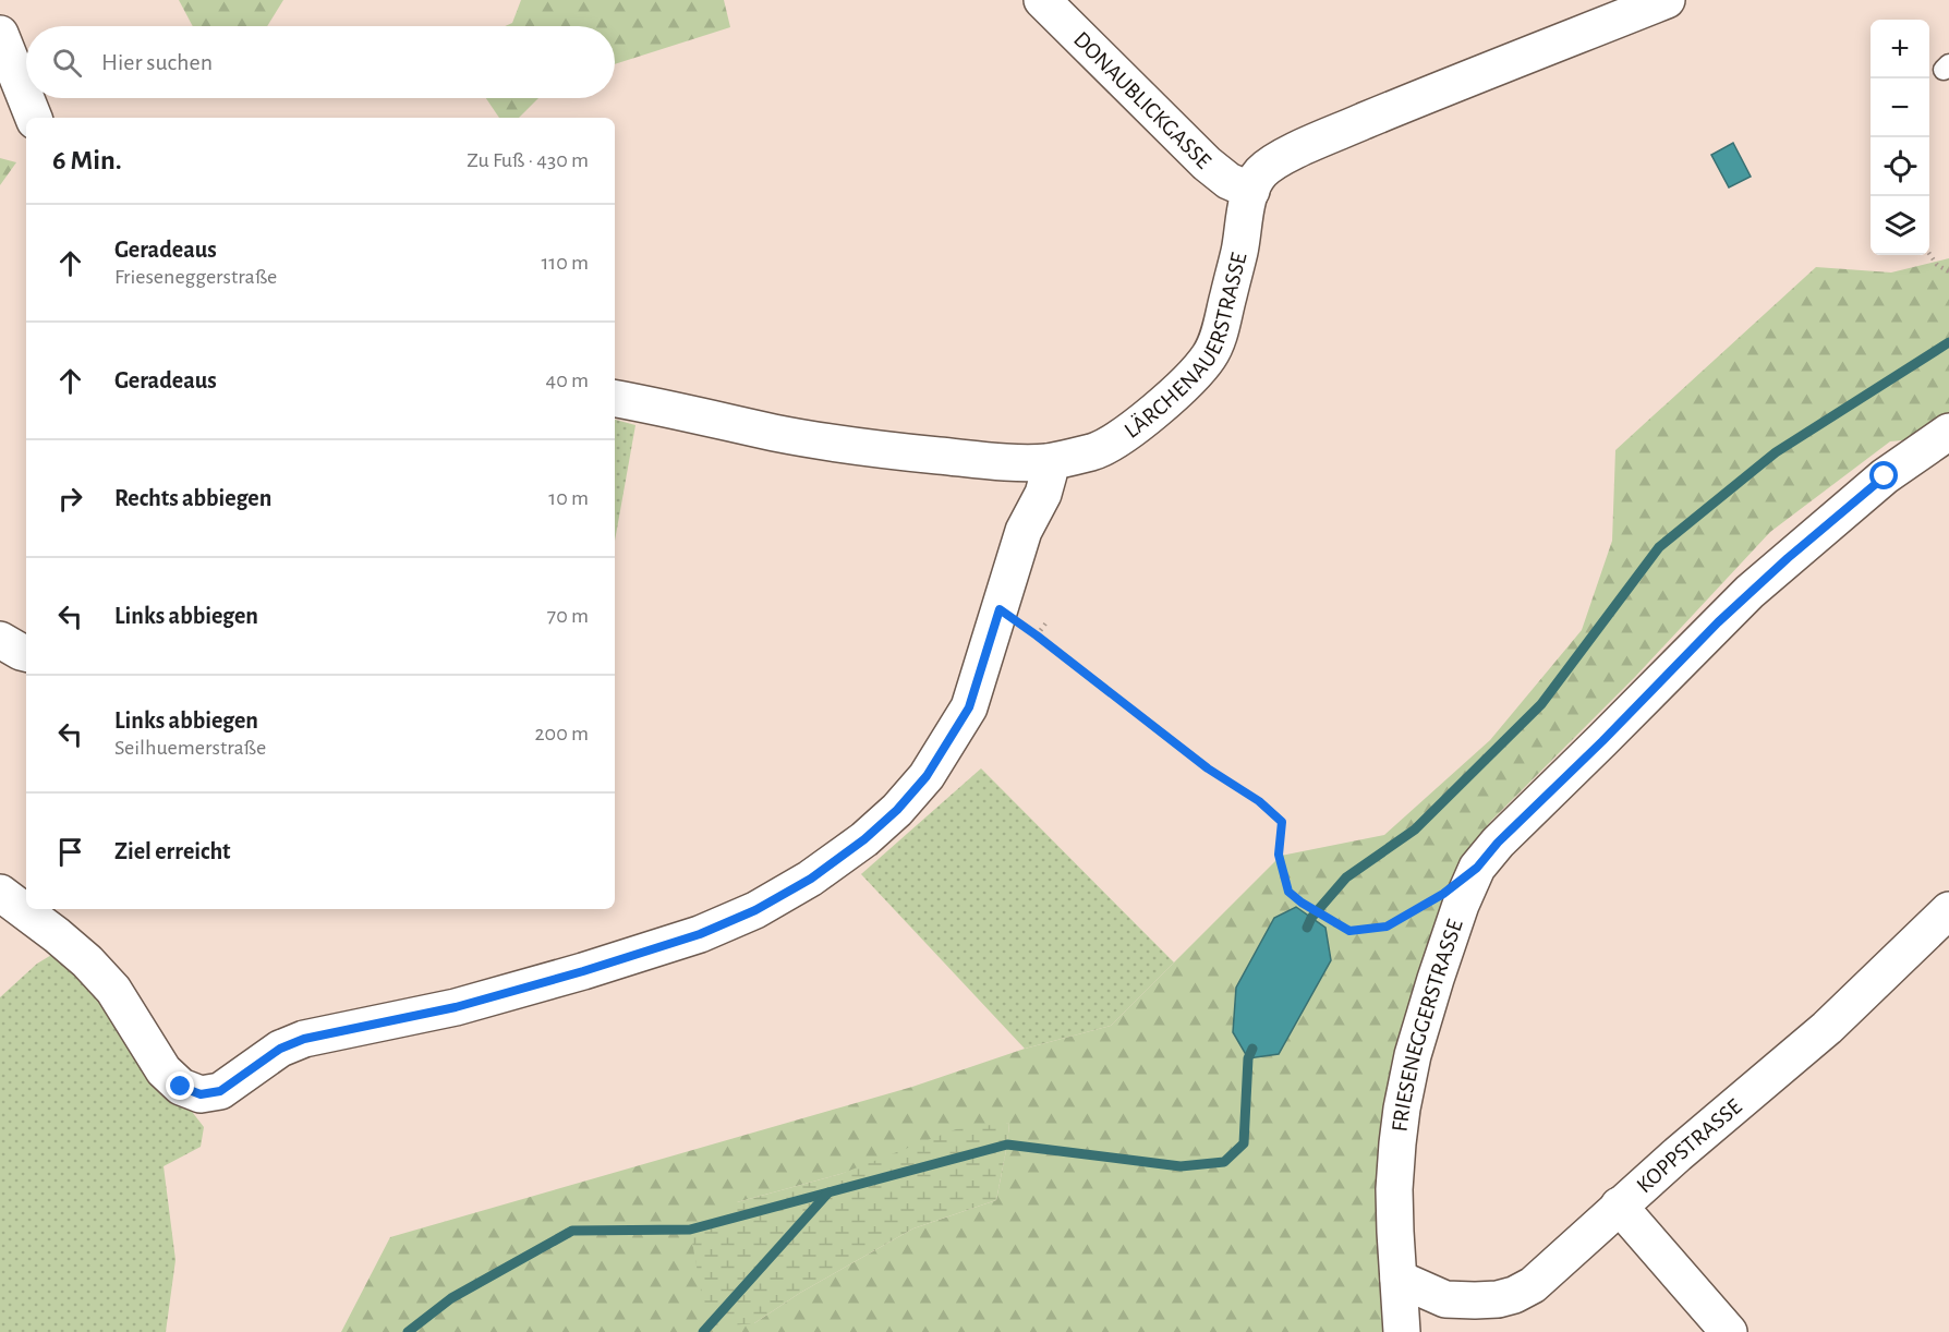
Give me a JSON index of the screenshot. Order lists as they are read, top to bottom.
{
  "streets": {
    "street": [
      "DONAUBLICKGASSE",
      "LÄRCHENAUERSTRASSE",
      "FRIESENEGGERSTRASSE",
      "KOPPSTRASSE"
    ]
  },
  "crossings": [
    ["DONAUBLICKGASSE", "LÄRCHENAUERSTRASSE"],
    ["FRIESENEGGERSTRASSE", "KOPPSTRASSE"]
  ],
  "page": {
    "map_buttons": ["+", "−"],
    "search": "Hier suchen",
    "heading": ["6 Min.", "Zu Fuß · 430 m"],
    "list": [
      ["Geradeaus", "Frieseneggerstraße", "110 m"],
      ["Geradeaus", "40 m"],
      ["Rechts abbiegen", "10 m"],
      ["Links abbiegen", "70 m"],
      ["Links abbiegen", "Seilhuemerstraße", "200 m"],
      "Ziel erreicht"
    ]
  }
}
